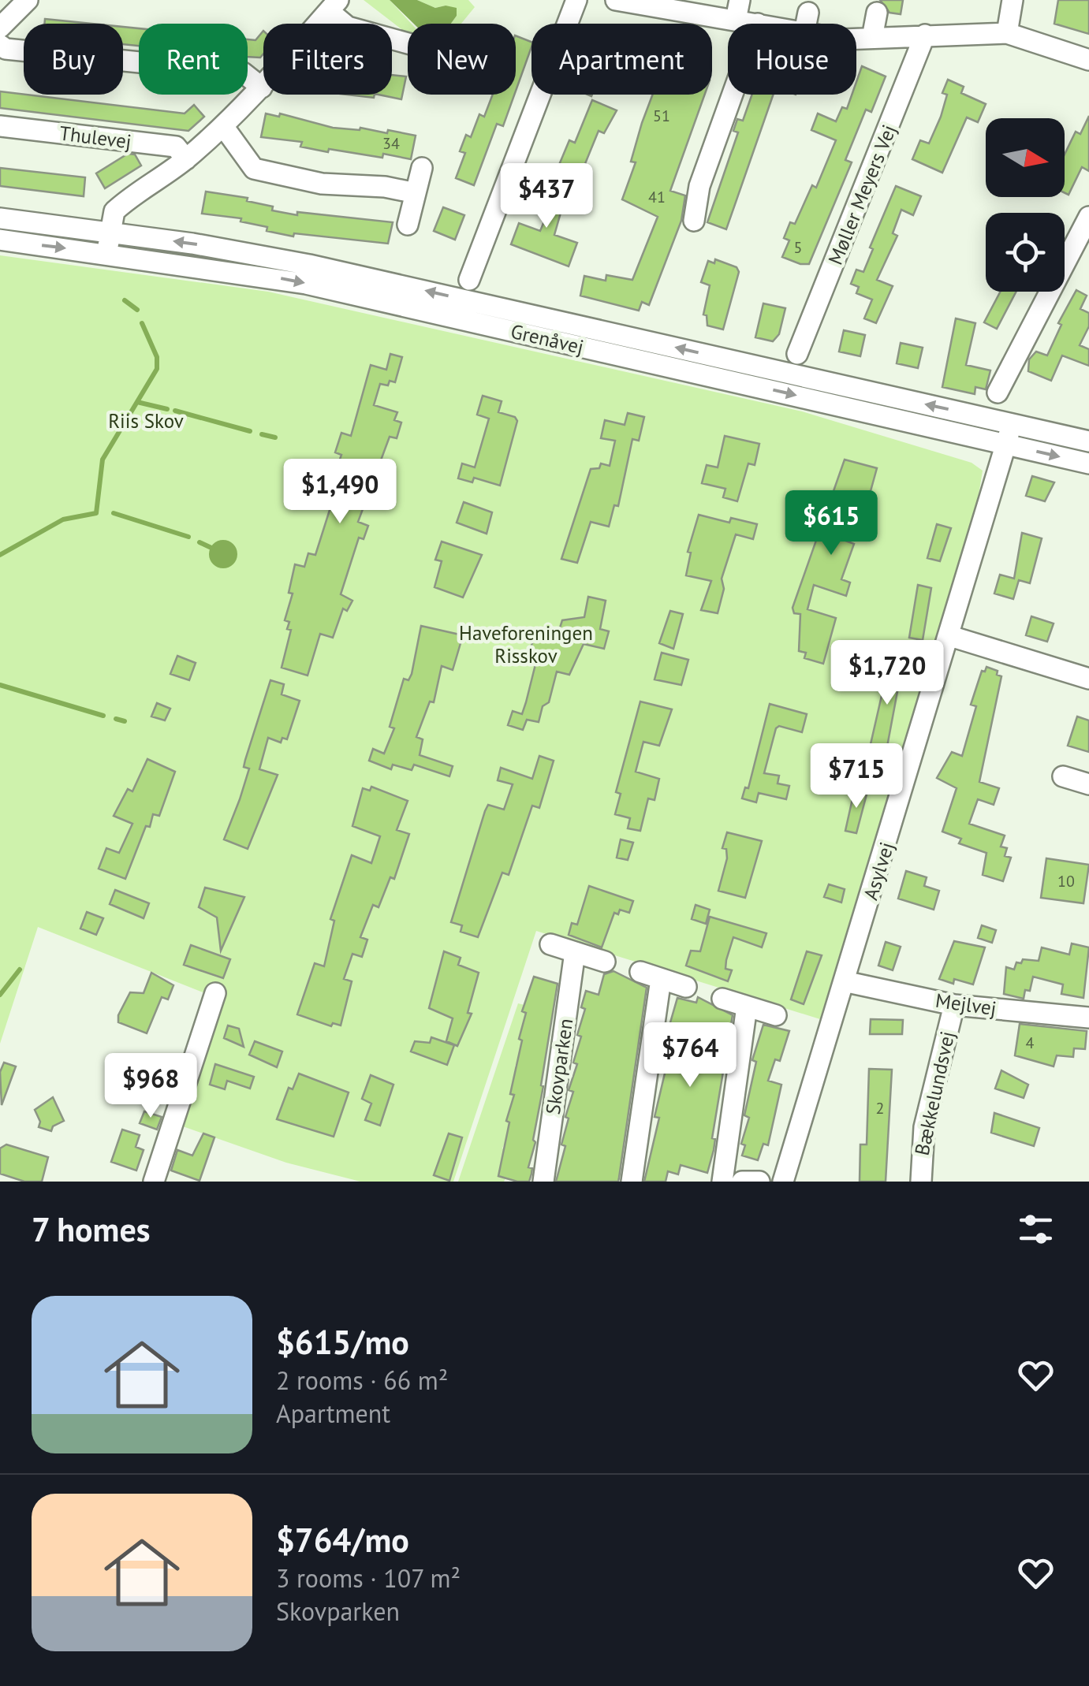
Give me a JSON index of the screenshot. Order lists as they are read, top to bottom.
{
  "streets": {
    "street": [
      "Thulevej",
      "Møller Meyers Vej",
      "Grenåvej",
      "Asylvej",
      "Mejlvej",
      "Skovparken",
      "Bækkelundsvej"
    ]
  },
  "crossings": [
    ["Grenåvej", "Asylvej"],
    ["Asylvej", "Mejlvej"],
    ["Mejlvej", "Bækkelundsvej"]
  ],
  "parks": ["Riis Skov", "Haveforeningen Risskov"],
  "house_numbers": [
    "51",
    "34",
    "41",
    "5",
    "10",
    "4",
    "2"
  ],
  "north": "right",
  "page": {
    "chip": [
      "Buy",
      "Rent",
      "Filters",
      "New",
      "Apartment",
      "House"
    ],
    "price": [
      "$437",
      "$1,490",
      "$615",
      "$1,720",
      "$715",
      "$764",
      "$968"
    ],
    "heading": "7 homes",
    "list": [
      {
        "name": "$615/mo",
        "note": "2 rooms · 66 m² · Apartment"
      },
      {
        "name": "$764/mo",
        "note": "3 rooms · 107 m² · Skovparken"
      }
    ]
  }
}
